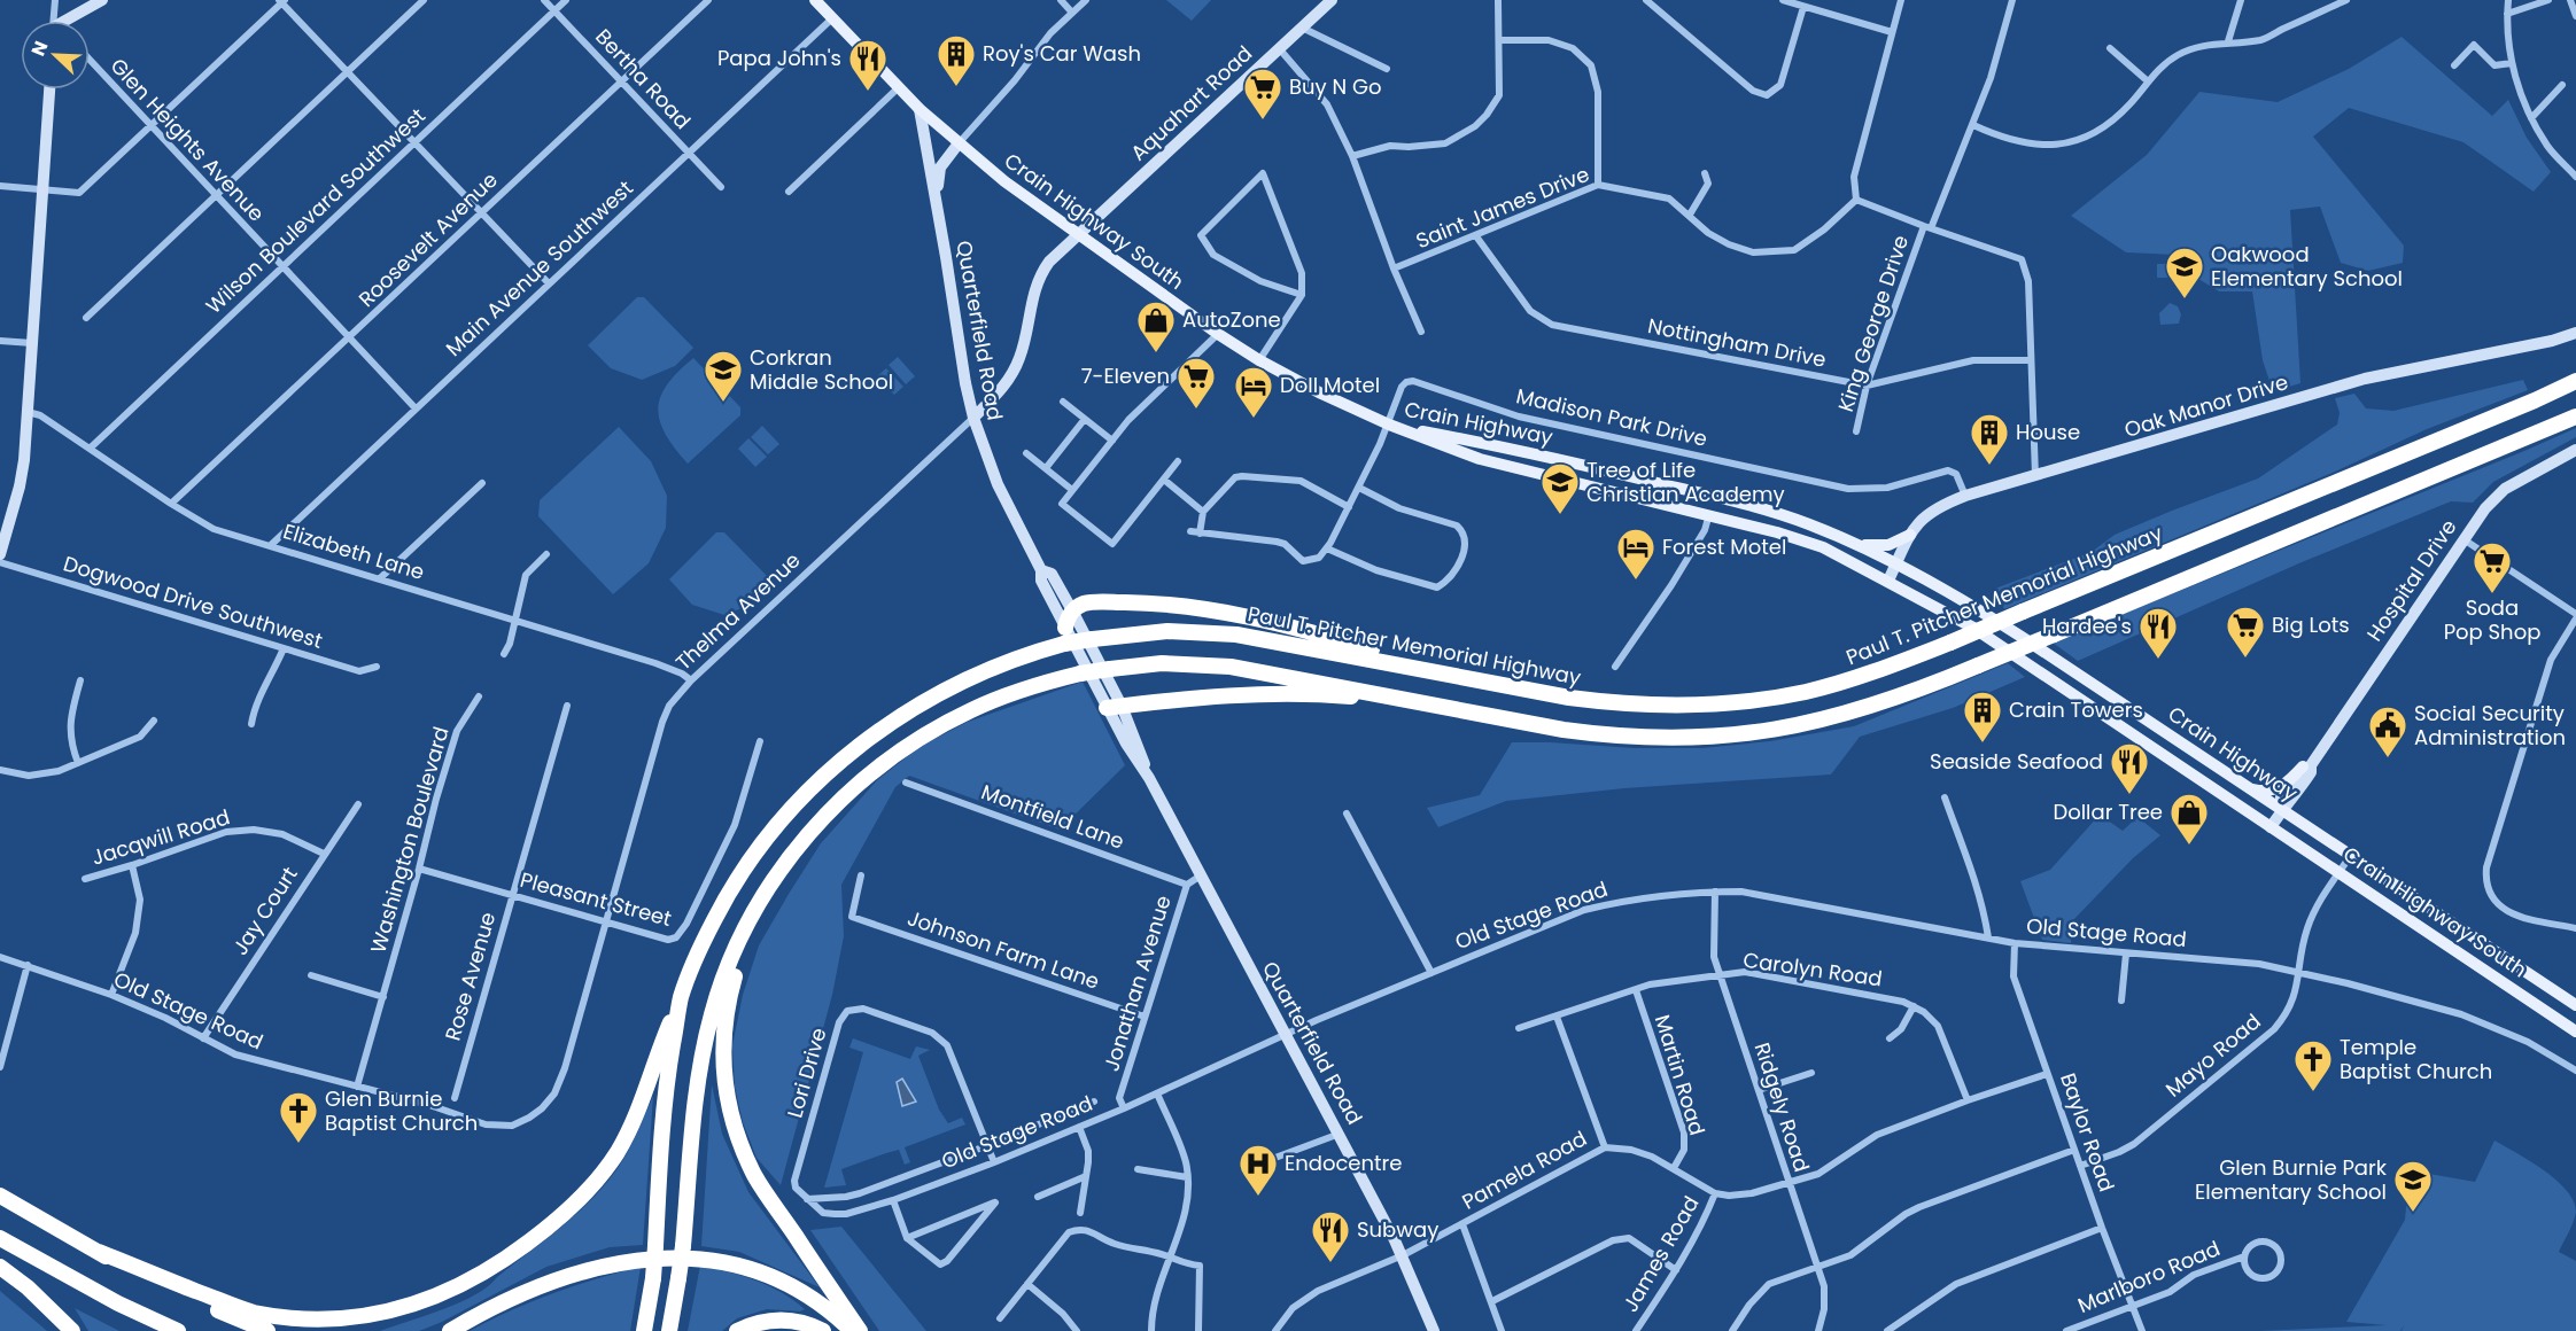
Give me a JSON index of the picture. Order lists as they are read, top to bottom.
{
  "streets": {
    "highway": ["Paul T. Pitcher Memorial Highway"],
    "main road": ["Crain Highway South", "Crain Highway"],
    "street": [
      "Bertha Road",
      "Aquahart Road",
      "Glen Heights Avenue",
      "Saint James Drive",
      "Wilson Boulevard Southwest",
      "Roosevelt Avenue",
      "Main Avenue Southwest",
      "King George Drive",
      "Quarterfield Road",
      "Nottingham Drive",
      "Oak Manor Drive",
      "Madison Park Drive",
      "Elizabeth Lane",
      "Hospital Drive",
      "Dogwood Drive Southwest",
      "Thelma Avenue",
      "Montfield Lane",
      "Jacqwill Road",
      "Washington Boulevard",
      "Pleasant Street",
      "Jay Court",
      "Old Stage Road",
      "Johnson Farm Lane",
      "Carolyn Road",
      "Rose Avenue",
      "Jonathan Avenue",
      "Mayo Road",
      "Lori Drive",
      "Martin Road",
      "Ridgely Road",
      "Baylor Road",
      "Pamela Road",
      "James Road",
      "Marlboro Road"
    ]
  },
  "crossings": [
    ["Bertha Road", "Wilson Boulevard Southwest"],
    ["Bertha Road", "Roosevelt Avenue"],
    ["Bertha Road", "Main Avenue Southwest"],
    ["Aquahart Road", "Crain Highway South"],
    ["Aquahart Road", "Thelma Avenue"],
    ["Glen Heights Avenue", "Wilson Boulevard Southwest"],
    ["Glen Heights Avenue", "Roosevelt Avenue"],
    ["Glen Heights Avenue", "Main Avenue Southwest"],
    ["Saint James Drive", "Nottingham Drive"],
    ["Wilson Boulevard Southwest", "Elizabeth Lane"],
    ["Crain Highway South", "Main Avenue Southwest"],
    ["Crain Highway South", "Quarterfield Road"],
    ["Crain Highway South", "Madison Park Drive"],
    ["Crain Highway South", "Crain Highway"],
    ["Crain Highway South", "Hospital Drive"],
    ["Crain Highway South", "Thelma Avenue"],
    ["Crain Highway South", "Mayo Road"],
    ["Roosevelt Avenue", "Elizabeth Lane"],
    ["Main Avenue Southwest", "Elizabeth Lane"],
    ["King George Drive", "Nottingham Drive"],
    ["Quarterfield Road", "Paul T. Pitcher Memorial Highway"],
    ["Quarterfield Road", "Thelma Avenue"],
    ["Quarterfield Road", "Old Stage Road"],
    ["Quarterfield Road", "Jonathan Avenue"],
    ["Quarterfield Road", "Pamela Road"],
    ["Oak Manor Drive", "Madison Park Drive"],
    ["Oak Manor Drive", "Crain Highway"],
    ["Madison Park Drive", "Crain Highway"],
    ["Crain Highway", "Hospital Drive"],
    ["Elizabeth Lane", "Thelma Avenue"],
    ["Thelma Avenue", "Pleasant Street"],
    ["Thelma Avenue", "Old Stage Road"],
    ["Montfield Lane", "Jonathan Avenue"],
    ["Jacqwill Road", "Jay Court"],
    ["Washington Boulevard", "Pleasant Street"],
    ["Washington Boulevard", "Old Stage Road"],
    ["Pleasant Street", "Rose Avenue"],
    ["Jay Court", "Old Stage Road"],
    ["Old Stage Road", "Jonathan Avenue"],
    ["Old Stage Road", "Mayo Road"],
    ["Old Stage Road", "Lori Drive"],
    ["Old Stage Road", "Ridgely Road"],
    ["Old Stage Road", "Baylor Road"],
    ["Johnson Farm Lane", "Jonathan Avenue"],
    ["Carolyn Road", "Martin Road"],
    ["Carolyn Road", "Ridgely Road"],
    ["Mayo Road", "Baylor Road"],
    ["Martin Road", "Pamela Road"],
    ["Baylor Road", "Marlboro Road"],
    ["Pamela Road", "James Road"]
  ],
  "places": {
    "building": ["Roy's Car Wash", "House", "Crain Towers"],
    "restaurant": [
      "Papa John's",
      "Hardee's",
      "Seaside Seafood",
      "Subway"
    ],
    "supermarket": [
      "Buy N Go",
      "7-Eleven",
      "Soda Pop Shop",
      "Big Lots"
    ],
    "school or university": [
      "Oakwood Elementary School",
      "Corkran Middle School",
      "Tree of Life Christian Academy",
      "Glen Burnie Park Elementary School"
    ],
    "shop": ["AutoZone", "Dollar Tree"],
    "hotel": ["Doll Motel", "Forest Motel"],
    "public building": ["Social Security Administration"],
    "church": ["Temple Baptist Church", "Glen Burnie Baptist Church"],
    "hospital": ["Endocentre"]
  },
  "north": "top left"
}
